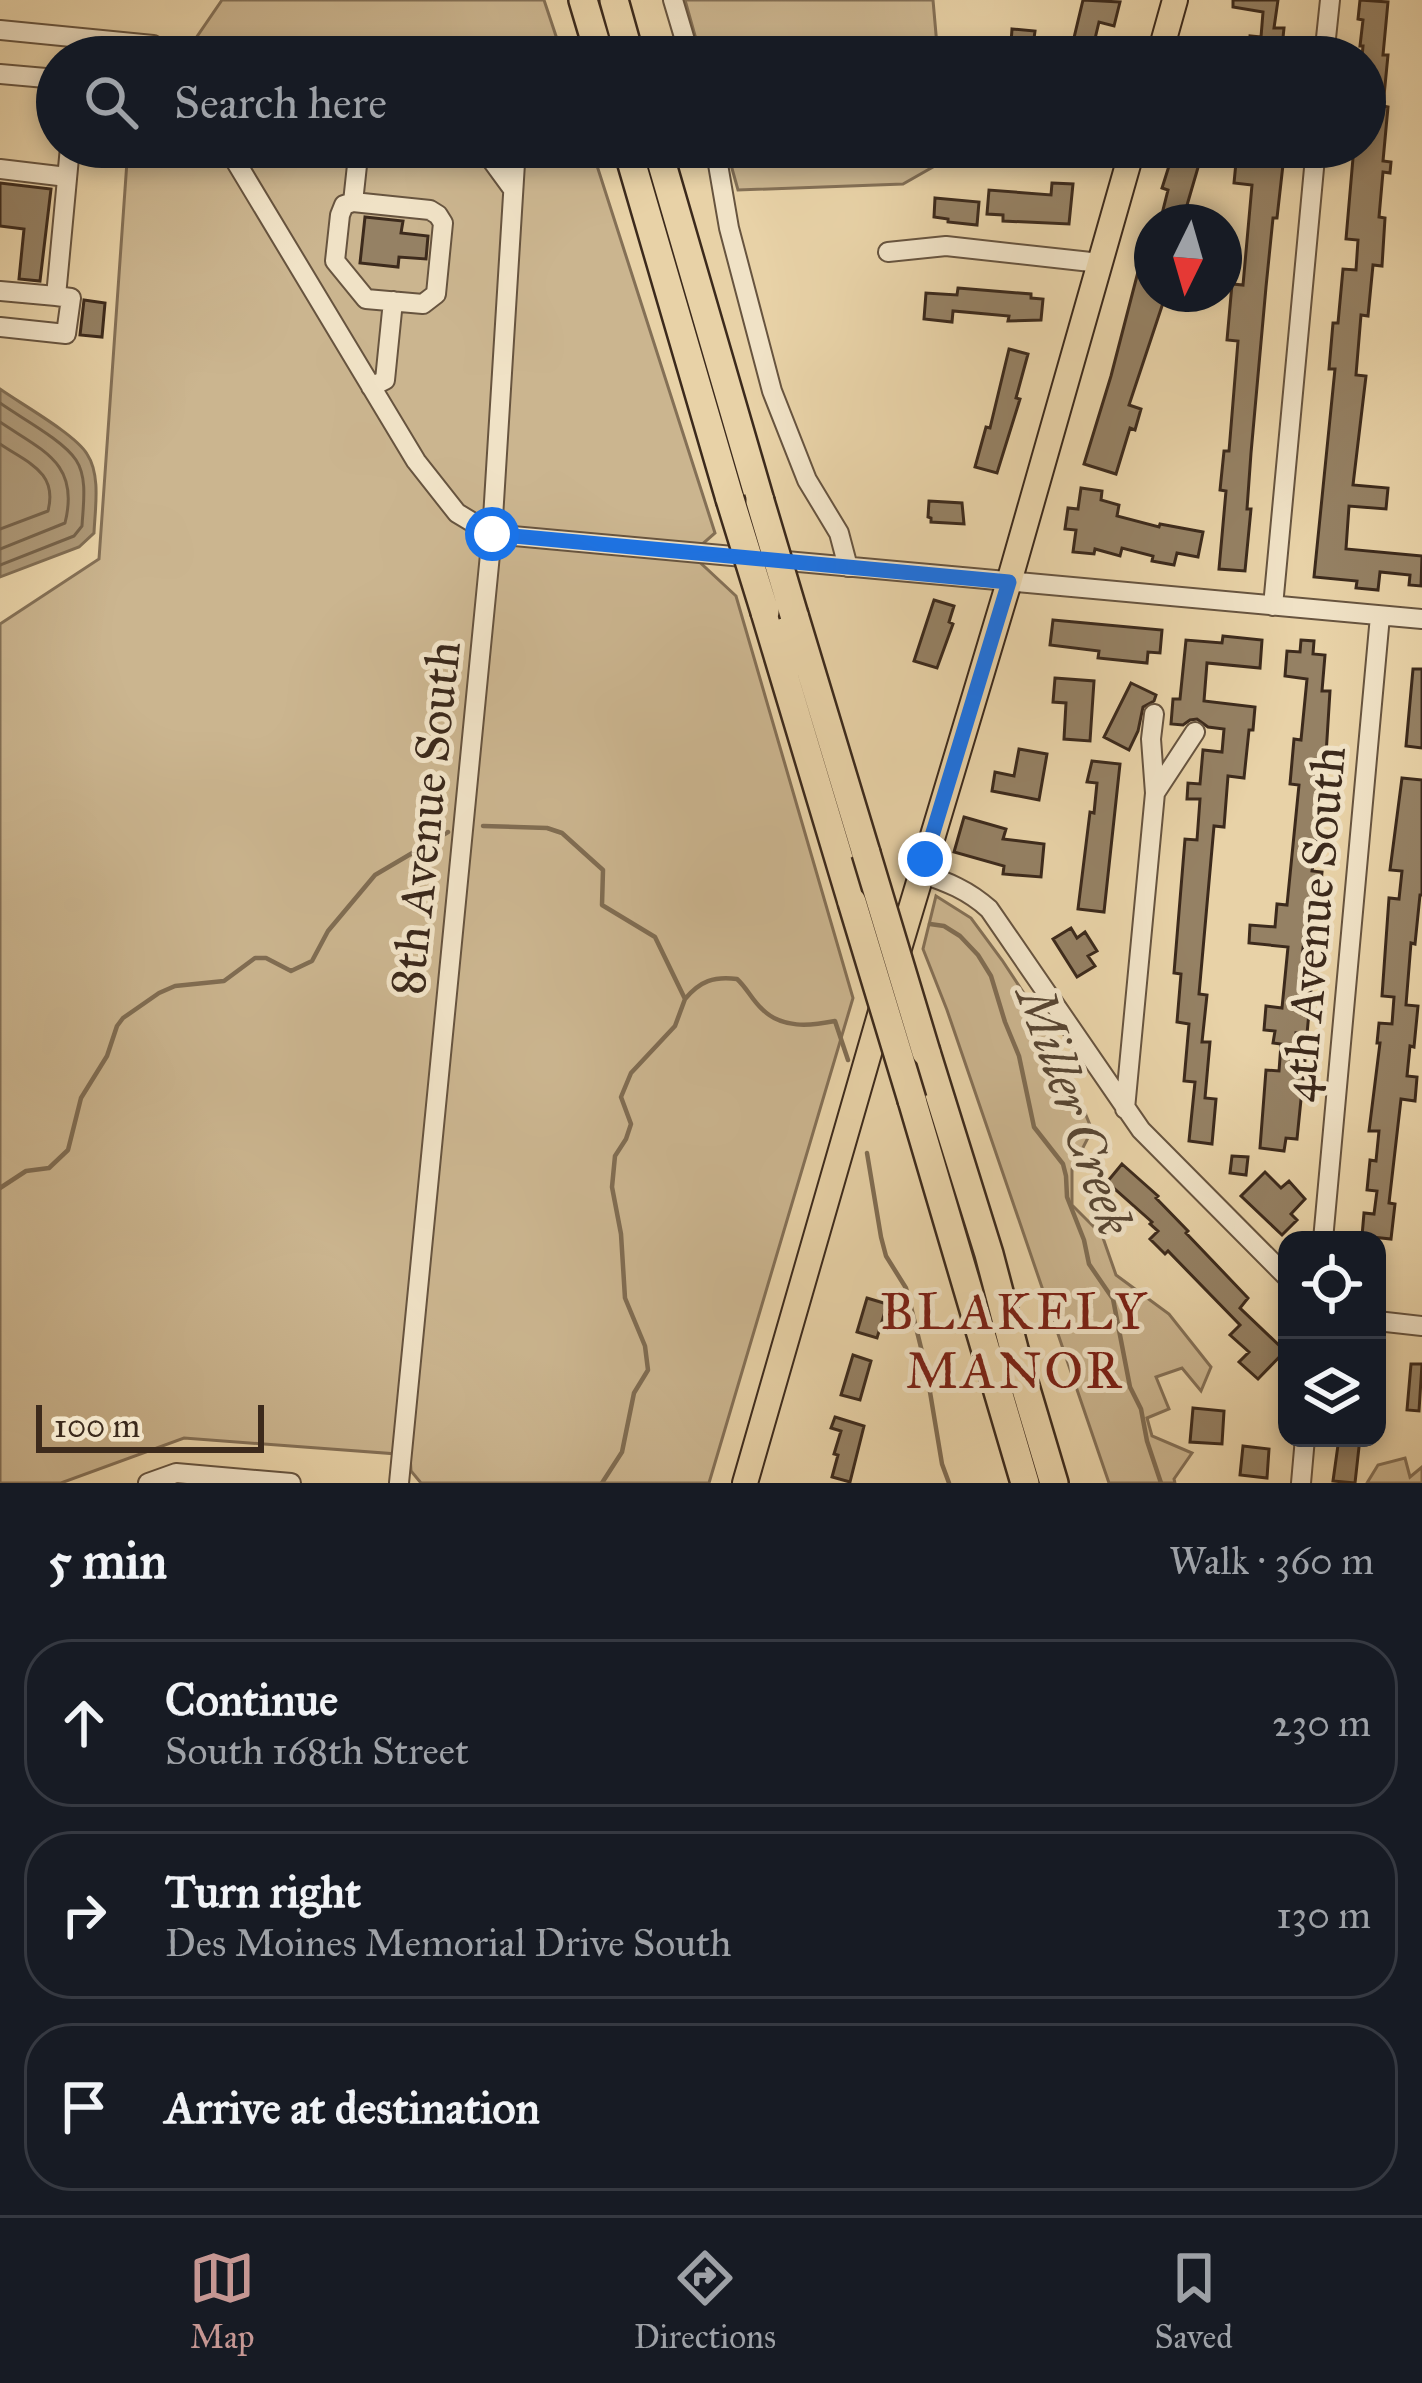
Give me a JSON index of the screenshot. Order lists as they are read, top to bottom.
{
  "streets": {
    "street": ["8th Avenue South", "4th Avenue South"]
  },
  "districts": ["BLAKELY MANOR"],
  "water": ["Miller Creek"],
  "scale_bar": "100 m",
  "north": "bottom",
  "page": {
    "search": "Search here",
    "scale": "100 m",
    "heading": ["5 min", "Walk · 360 m"],
    "list": [
      ["Continue", "South 168th Street", "230 m"],
      ["Turn right", "Des Moines Memorial Drive South", "130 m"],
      "Arrive at destination"
    ],
    "nav": ["Map", "Directions", "Saved"]
  }
}
